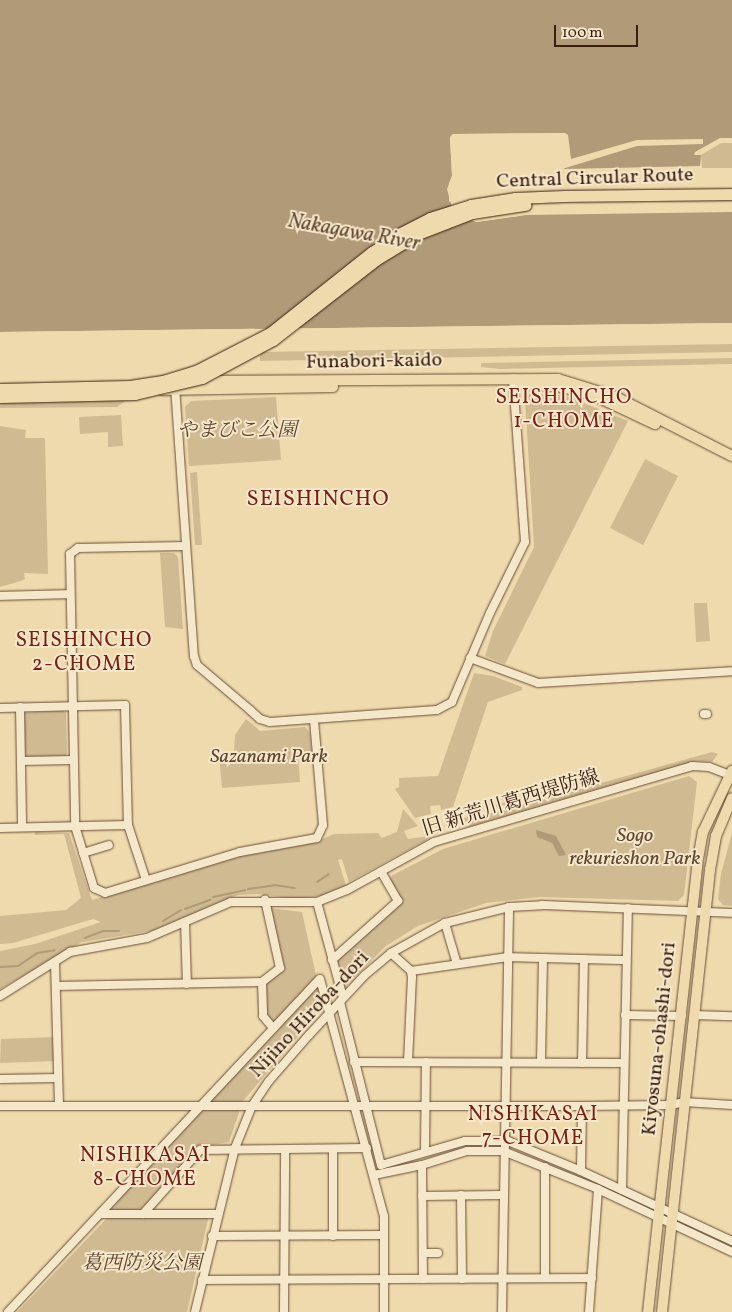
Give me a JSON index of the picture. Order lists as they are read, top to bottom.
{
  "streets": {
    "highway": ["Central Circular Route"],
    "main road": ["Funabori-kaido", "Kiyosuna-ohashi-dori"],
    "street": ["旧 新荒川葛西堤防線", "Nijino Hiroba-dori"]
  },
  "crossings": [
    ["Central Circular Route", "Funabori-kaido"],
    ["旧 新荒川葛西堤防線", "Kiyosuna-ohashi-dori"],
    ["Nijino Hiroba-dori", "Kiyosuna-ohashi-dori"]
  ],
  "districts": [
    "SEISHINCHO 1-CHOME",
    "SEISHINCHO",
    "SEISHINCHO 2-CHOME",
    "NISHIKASAI 7-CHOME",
    "NISHIKASAI 8-CHOME"
  ],
  "water": ["Nakagawa River"],
  "parks": [
    "やまびこ公園",
    "Sazanami Park",
    "Sogo rekurieshon Park",
    "葛西防災公園"
  ],
  "scale_bar": "100 m"
}
